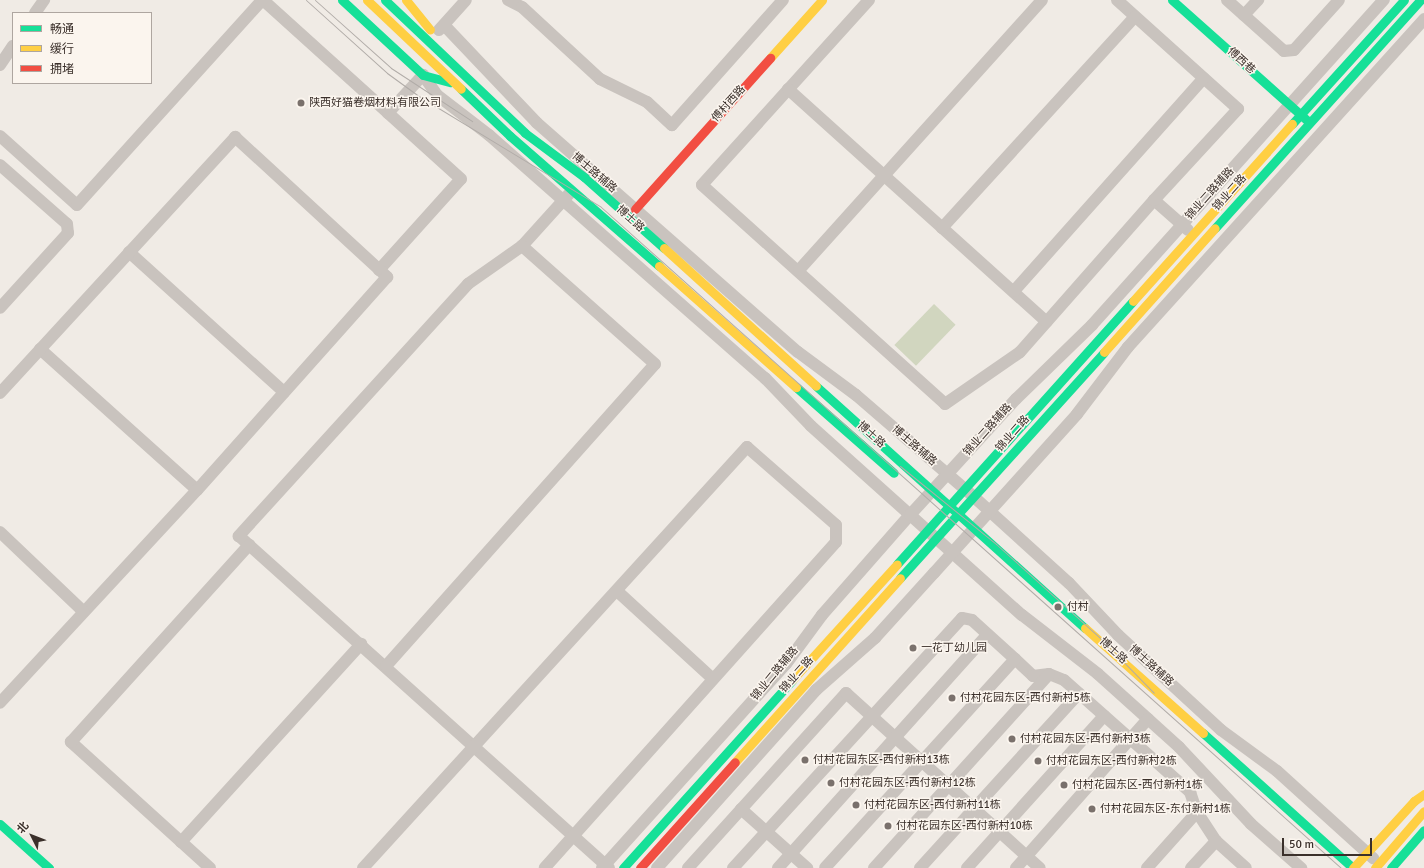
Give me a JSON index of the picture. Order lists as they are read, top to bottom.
{
  "streets": {
    "main road": [
      "傅西巷",
      "傅村西路",
      "锦业二路",
      "博士路"
    ],
    "street": ["博士路辅路", "锦业二路辅路"]
  },
  "crossings": [
    ["傅西巷", "锦业二路"],
    ["傅西巷", "锦业二路辅路"],
    ["傅村西路", "博士路辅路"],
    ["博士路辅路", "锦业二路"],
    ["博士路辅路", "锦业二路辅路"],
    ["锦业二路", "锦业二路辅路"],
    ["锦业二路", "博士路"],
    ["锦业二路辅路", "博士路"]
  ],
  "places": [
    "陕西好猫卷烟材料有限公司",
    "付村",
    "一花丁幼儿园",
    "付村花园东区-西付新村5栋",
    "付村花园东区-西付新村3栋",
    "付村花园东区-西付新村13栋",
    "付村花园东区-西付新村2栋",
    "付村花园东区-西付新村12栋",
    "付村花园东区-西付新村1栋",
    "付村花园东区-西付新村11栋",
    "付村花园东区-东付新村1栋",
    "付村花园东区-西付新村10栋"
  ],
  "legend": ["畅通", "缓行", "拥堵"],
  "scale_bar": "50 m",
  "north": "top left"
}
